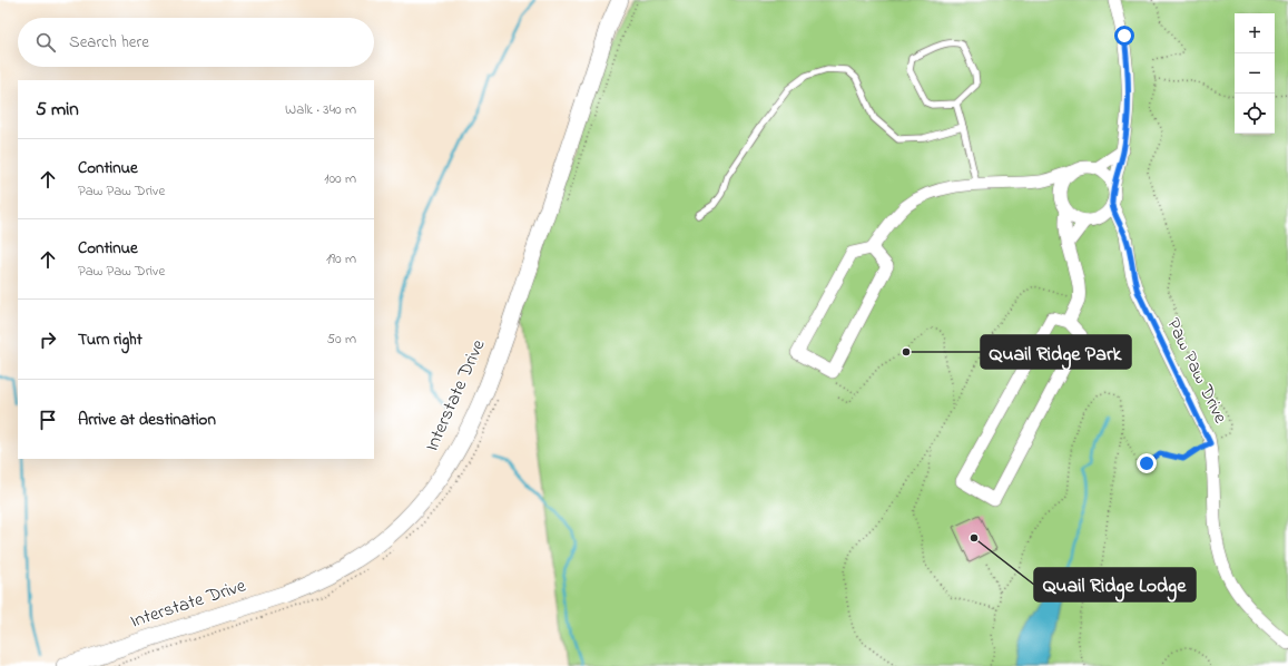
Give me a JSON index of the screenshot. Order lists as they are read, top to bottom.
{
  "streets": {
    "main road": ["Interstate Drive"],
    "street": ["Paw Paw Drive"]
  },
  "places": ["Quail Ridge Park", "Quail Ridge Lodge"],
  "page": {
    "map_buttons": ["+", "−"],
    "search": "Search here",
    "heading": ["5 min", "Walk · 340 m"],
    "list": [
      ["Continue", "Paw Paw Drive", "100 m"],
      ["Continue", "Paw Paw Drive", "190 m"],
      ["Turn right", "50 m"],
      "Arrive at destination"
    ]
  }
}
